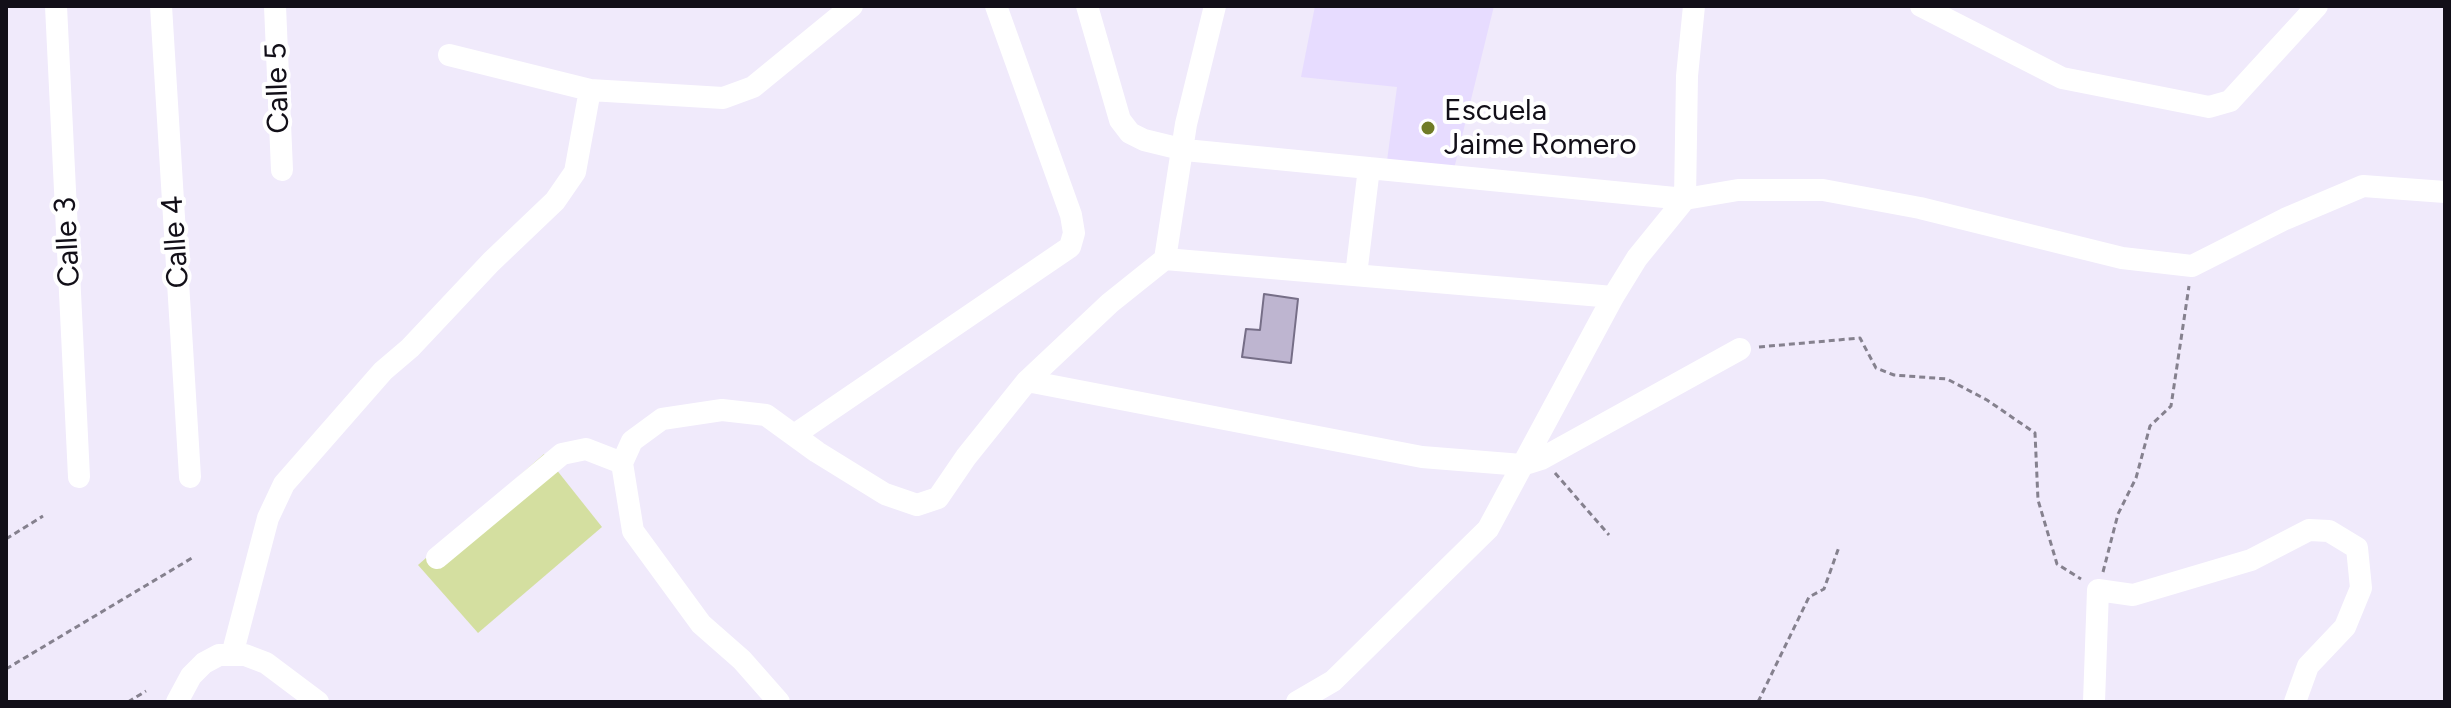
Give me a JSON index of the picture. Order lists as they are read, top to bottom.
{
  "streets": {
    "street": ["Calle 5", "Calle 3", "Calle 4"]
  },
  "places": ["Escuela Jaime Romero"]
}
